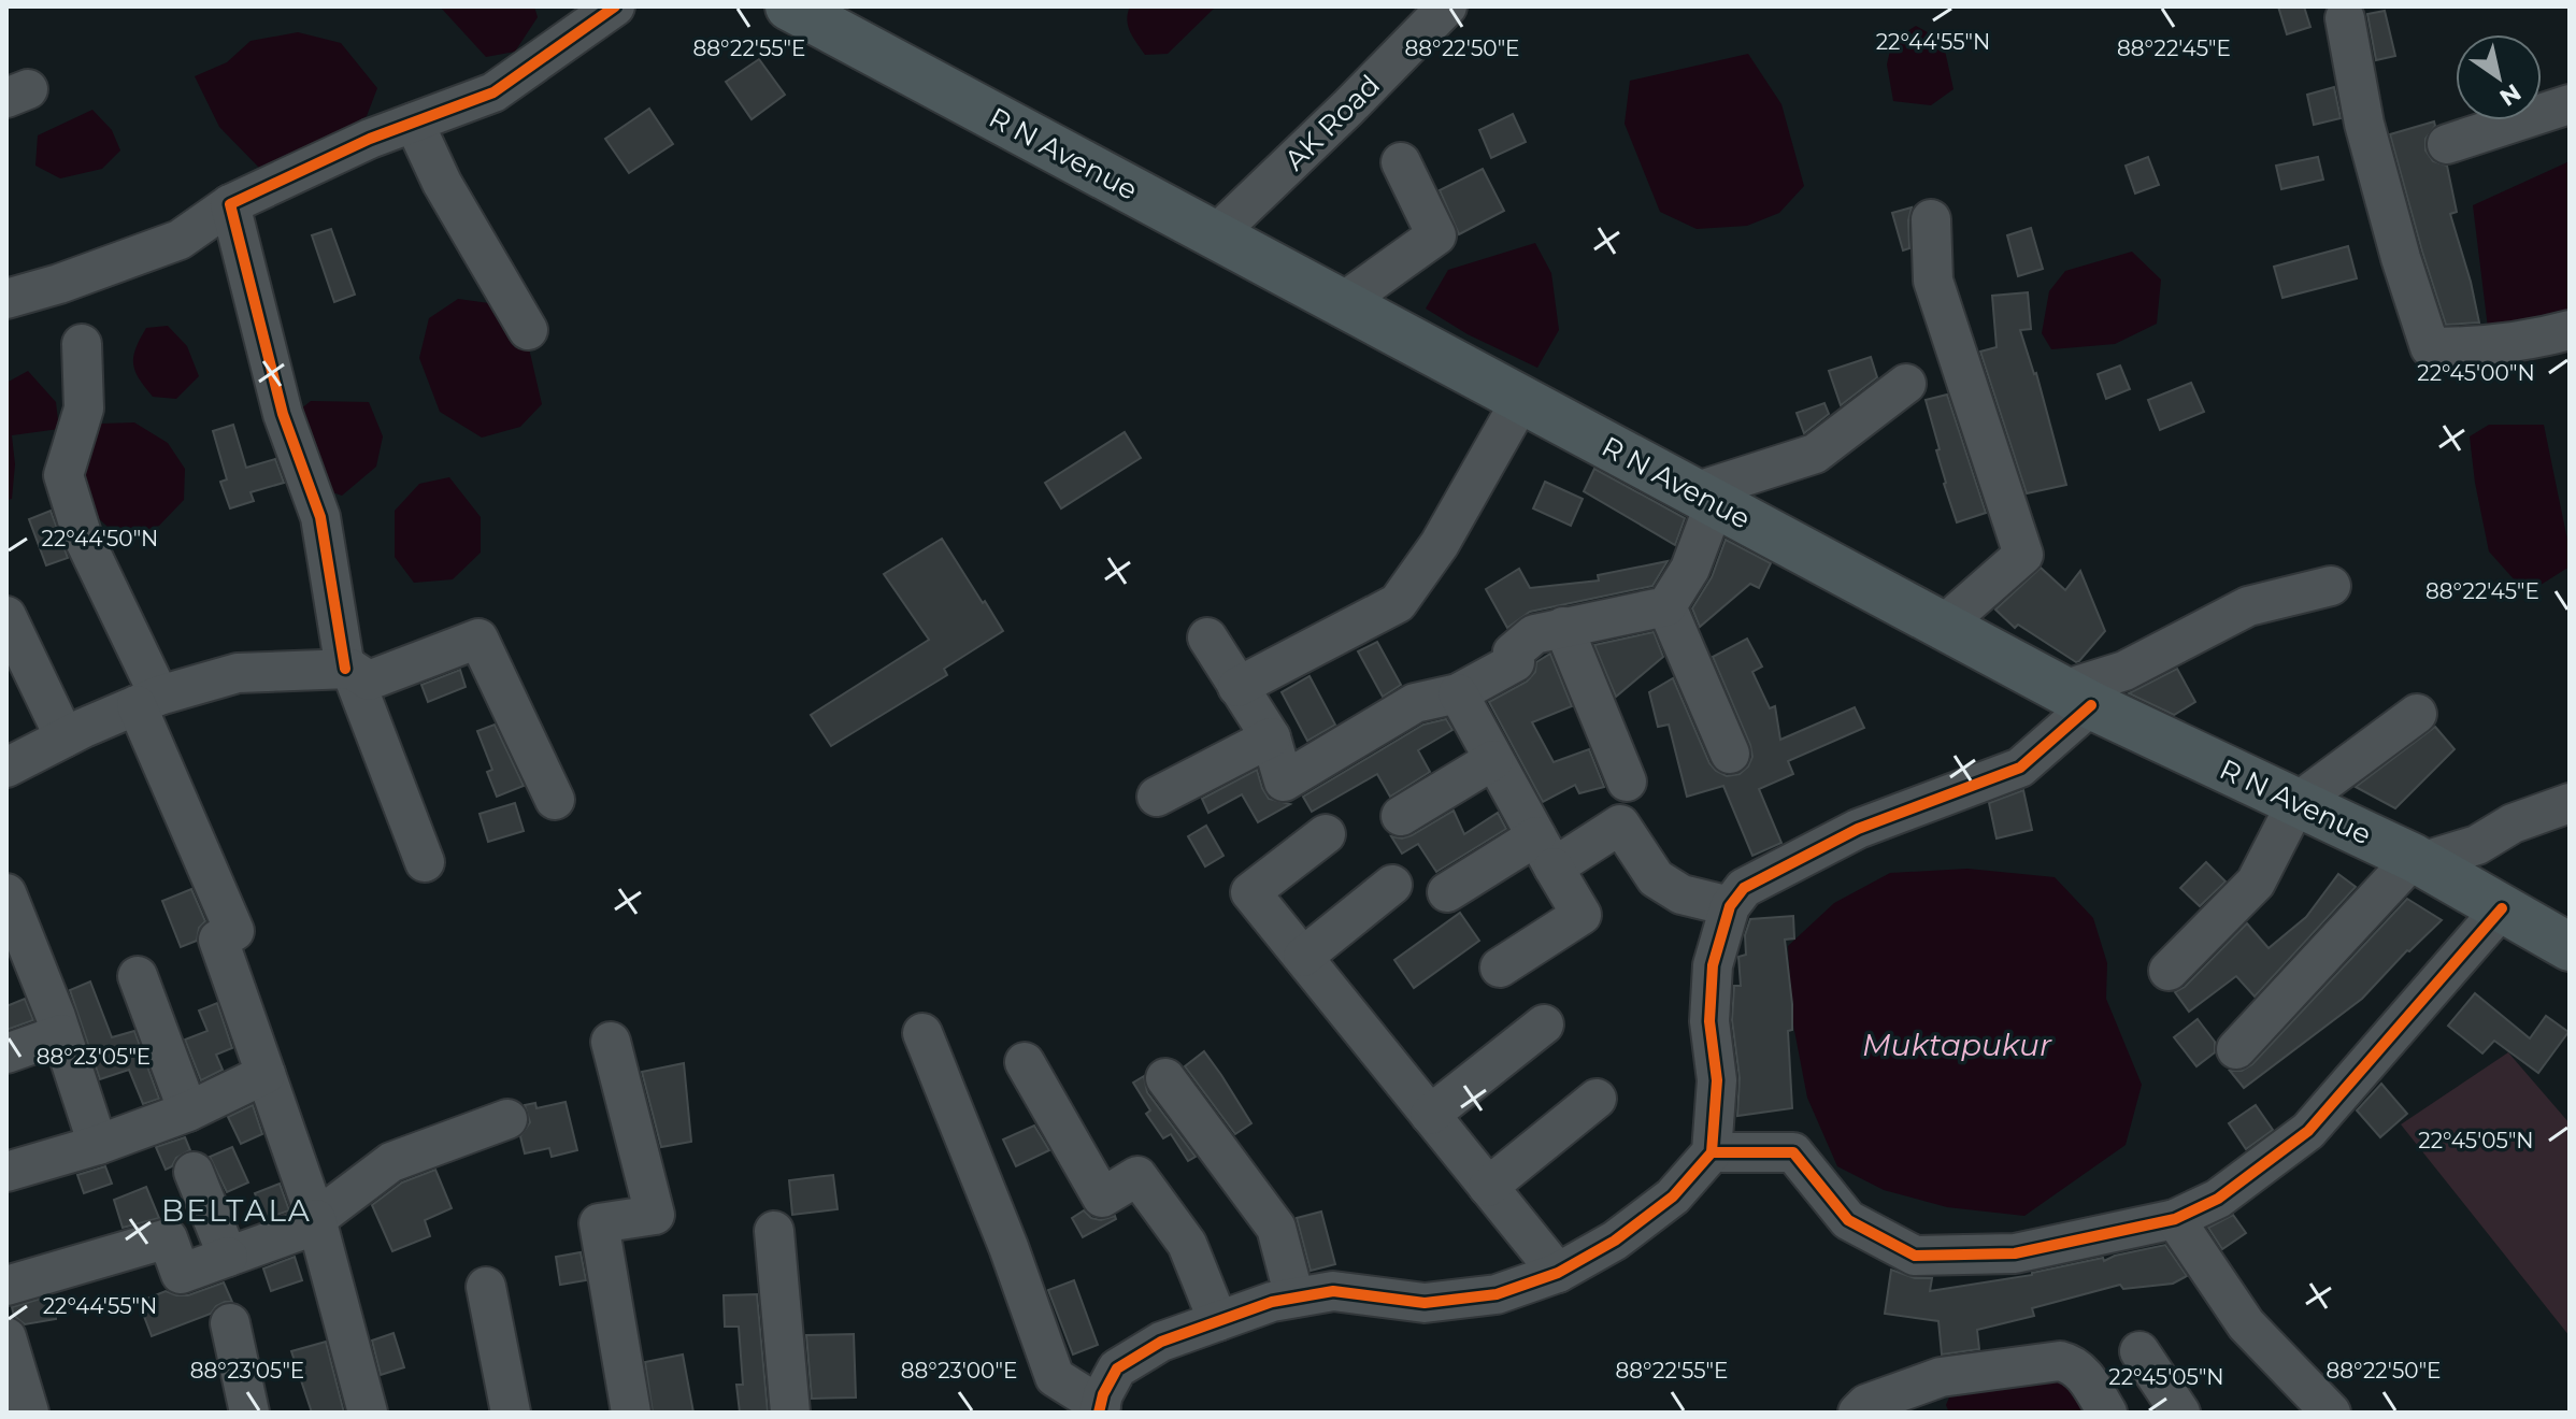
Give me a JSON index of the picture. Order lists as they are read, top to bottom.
{
  "streets": {
    "main road": ["R N Avenue"],
    "street": ["AK Road"]
  },
  "crossings": [
    ["AK Road", "R N Avenue"]
  ],
  "districts": ["BELTALA"],
  "water": ["Muktapukur"],
  "north": "bottom right",
  "coordinates": [
    "22°44'55\"N",
    "88°22'55\"E",
    "88°22'50\"E",
    "88°22'45\"E",
    "22°45'00\"N",
    "22°44'50\"N",
    "88°23'05\"E",
    "22°45'05\"N",
    "88°23'00\"E"
  ]
}
